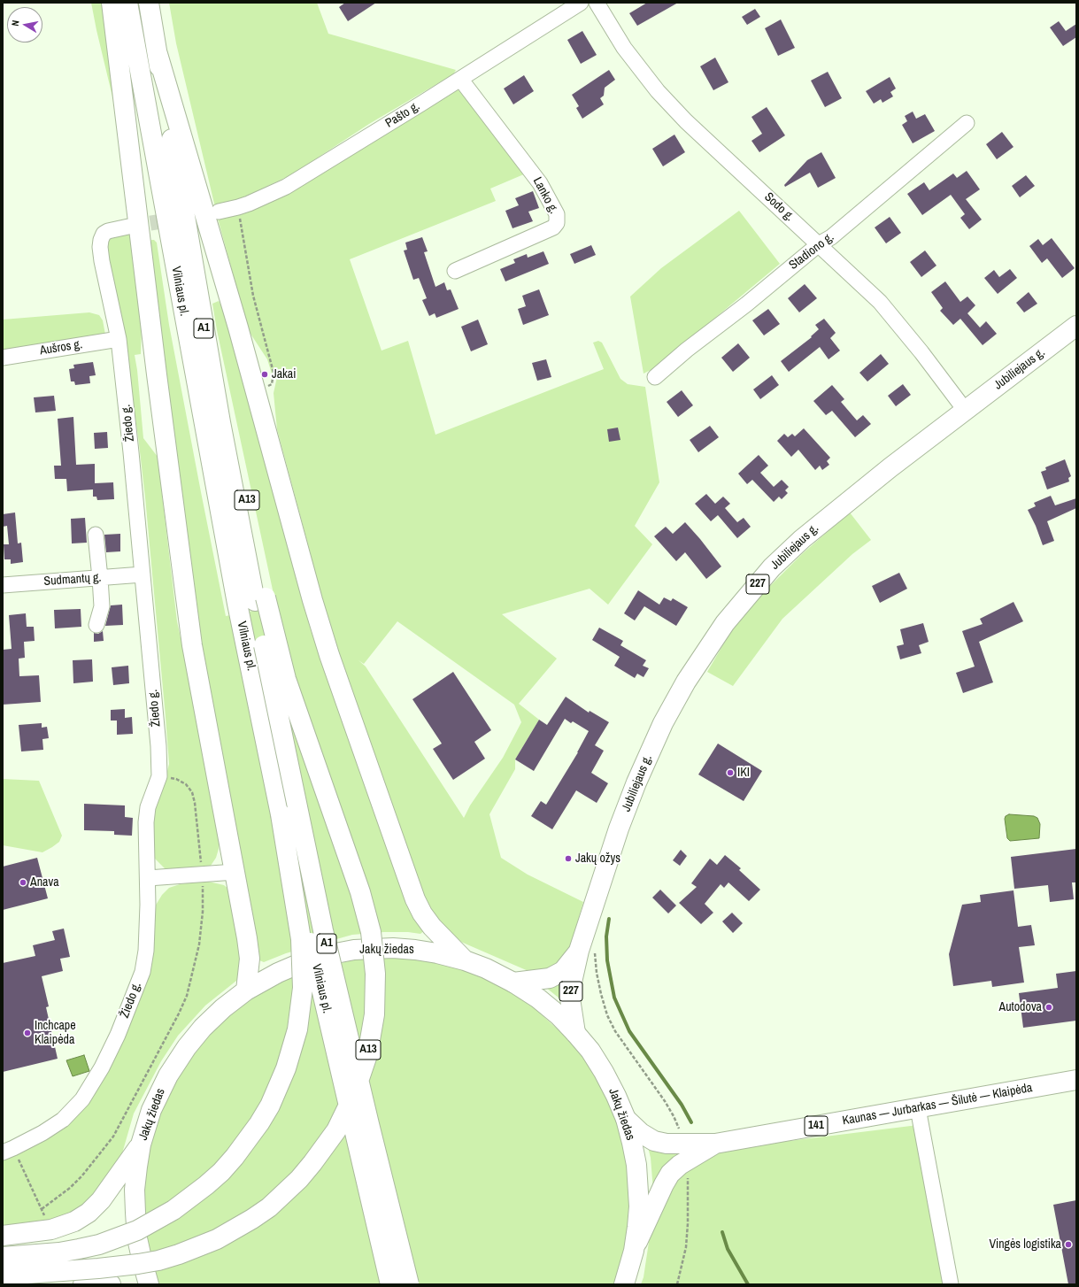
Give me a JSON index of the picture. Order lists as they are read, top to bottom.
{
  "streets": {
    "main road": [
      "Vilniaus pl.",
      "A1",
      "Jubiliejaus g.",
      "A13",
      "227",
      "Jakų žiedas",
      "Kaunas — Jurbarkas — Šilutė — Klaipėda",
      "141"
    ],
    "street": [
      "Pašto g.",
      "Lanko g.",
      "Sodo g.",
      "Stadiono g.",
      "Aušros g.",
      "Žiedo g.",
      "Sudmantų g."
    ]
  },
  "crossings": [
    ["Pašto g.", "Lanko g."],
    ["Sodo g.", "Stadiono g."],
    ["Sodo g.", "Jubiliejaus g."],
    ["Vilniaus pl.", "A13"],
    ["Aušros g.", "Žiedo g."],
    ["Jubiliejaus g.", "227"],
    ["Žiedo g.", "Sudmantų g."],
    ["227", "Jakų žiedas"],
    ["Jakų žiedas", "141"],
    ["Kaunas — Jurbarkas — Šilutė — Klaipėda", "141"]
  ],
  "places": [
    "Jakai",
    "IKI",
    "Jakų ožys",
    "Anava",
    "Autodova",
    "Inchcape Klaipėda",
    "Vingės logistika"
  ],
  "north": "left"
}
